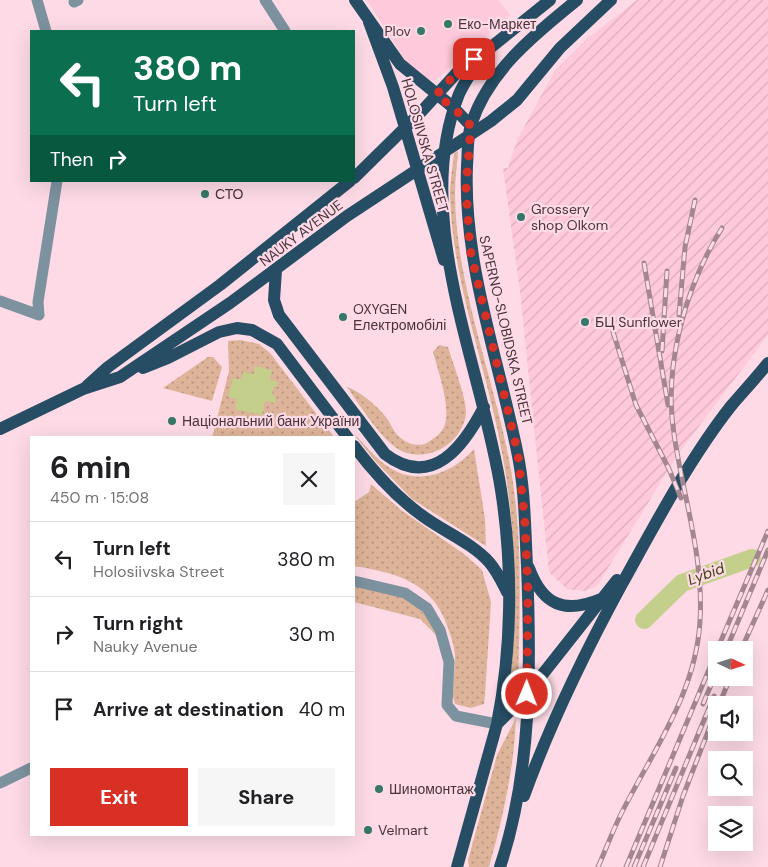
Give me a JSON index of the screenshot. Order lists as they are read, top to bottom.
{
  "streets": {
    "main road": ["HOLOSIIVSKA STREET", "NAUKY AVENUE", "SAPERNO-SLOBIDSKA STREET"]
  },
  "crossings": [
    ["HOLOSIIVSKA STREET", "SAPERNO-SLOBIDSKA STREET"]
  ],
  "water": ["Lybid"],
  "places": [
    "Еко-Маркет",
    "Plov",
    "СТО",
    "Grossery shop Olkom",
    "OXYGEN Електромобілі",
    "БЦ Sunflower",
    "Національний банк України",
    "Шиномонтаж",
    "Velmart"
  ],
  "north": "right",
  "page": {
    "turn": ["380 m", "Turn left"],
    "then": "Then",
    "heading": ["6 min", "450 m · 15:08"],
    "list": [
      {
        "name": "Turn left",
        "note": "Holosiivska Street",
        "value": "380 m"
      },
      {
        "name": "Turn right",
        "note": "Nauky Avenue",
        "value": "30 m"
      },
      {
        "name": "Arrive at destination",
        "value": "40 m"
      }
    ],
    "buttons": ["Exit", "Share"]
  }
}
